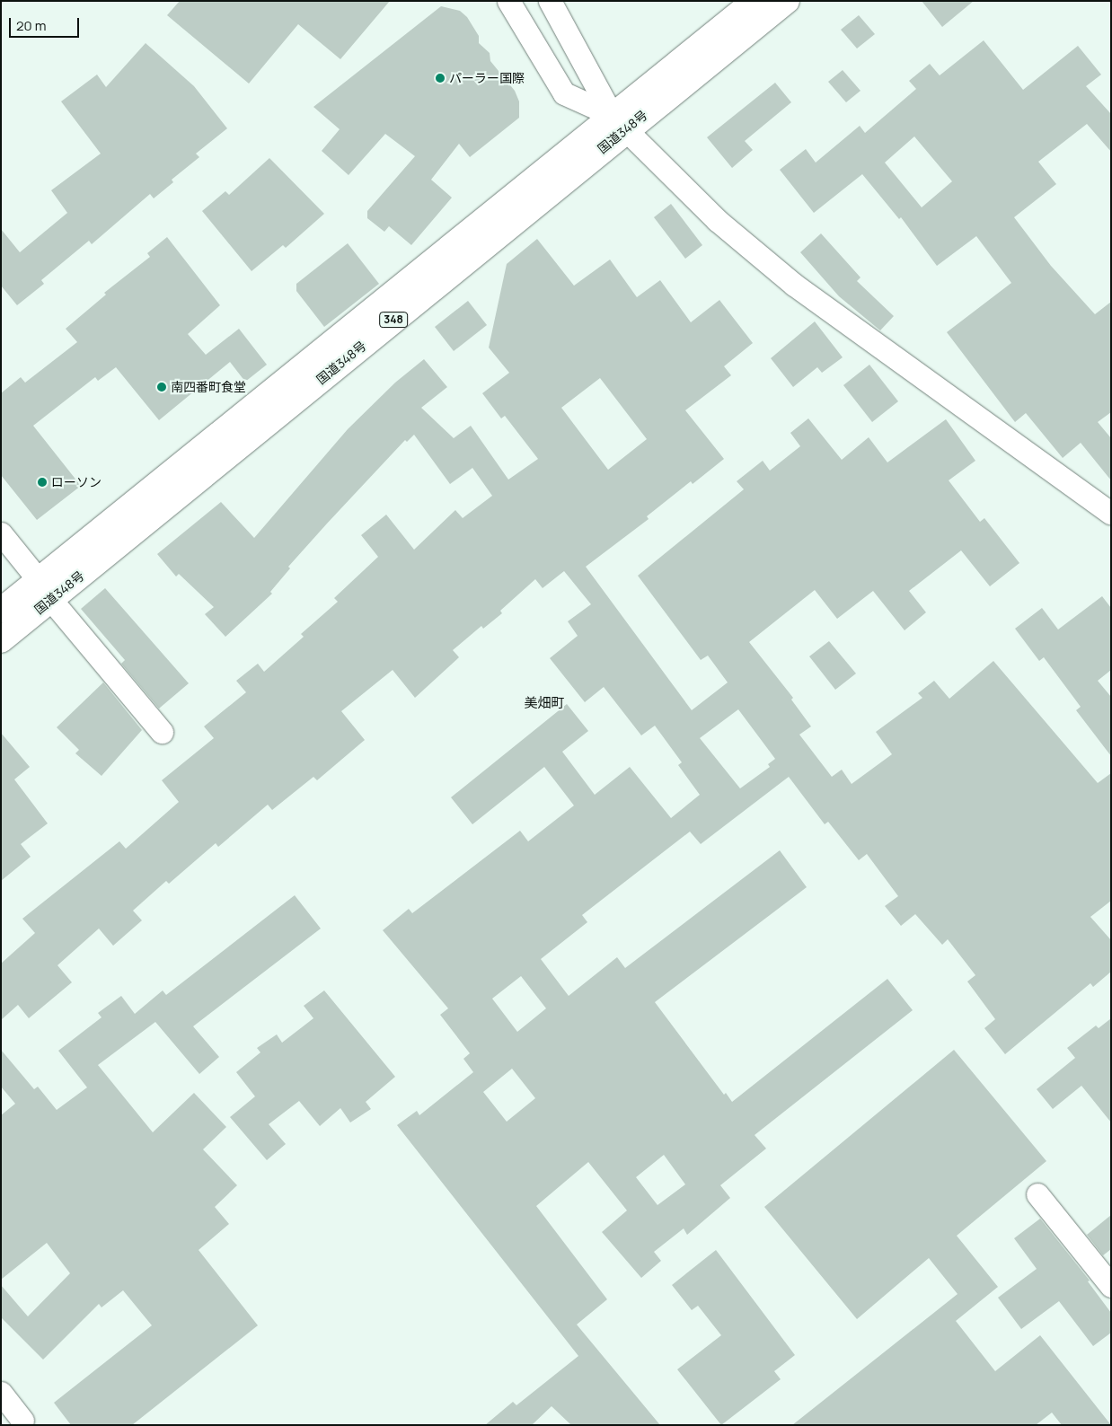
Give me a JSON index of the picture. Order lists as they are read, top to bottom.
{
  "streets": {
    "highway": ["国道348号", "348"]
  },
  "districts": ["美畑町"],
  "places": ["パーラー国際", "南四番町食堂", "ローソン"],
  "scale_bar": "20 m"
}
